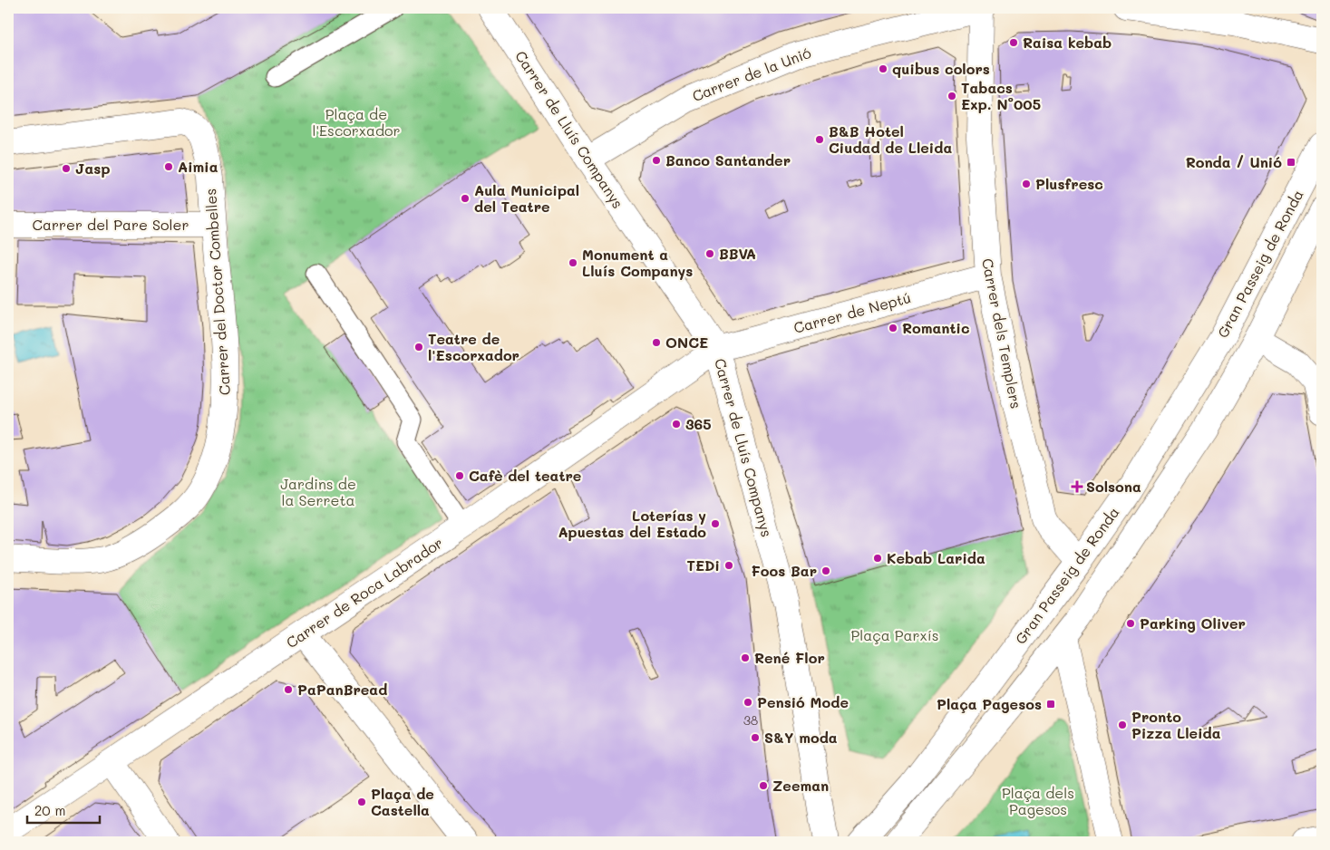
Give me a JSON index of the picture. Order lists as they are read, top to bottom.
{
  "streets": {
    "street": [
      "Carrer de la Unió",
      "Carrer de Lluís Companys",
      "Carrer del Pare Soler",
      "Gran Passeig de Ronda",
      "Carrer del Doctor Combelles",
      "Carrer de Neptú",
      "Carrer dels Templers",
      "Carrer de Roca Labrador"
    ]
  },
  "crossings": [
    ["Carrer de la Unió", "Carrer de Lluís Companys"],
    ["Carrer de la Unió", "Carrer dels Templers"],
    ["Carrer de Lluís Companys", "Carrer de Neptú"],
    ["Carrer de Lluís Companys", "Carrer de Roca Labrador"],
    ["Carrer del Pare Soler", "Carrer del Doctor Combelles"],
    ["Gran Passeig de Ronda", "Carrer dels Templers"],
    ["Carrer de Neptú", "Carrer dels Templers"],
    ["Carrer de Neptú", "Carrer de Roca Labrador"]
  ],
  "parks": [
    "Plaça de l'Escorxador",
    "Jardins de la Serreta",
    "Plaça Parxís",
    "Plaça dels Pagesos"
  ],
  "places": {
    "other": [
      "Raisa kebab",
      "quibus colors",
      "Tabacs Exp. N°005",
      "B&B Hotel Ciudad de Lleida",
      "Banco Santander",
      "Aimia",
      "Jasp",
      "Plusfresc",
      "Aula Municipal del Teatre",
      "BBVA",
      "Monument a Lluís Companys",
      "Romantic",
      "ONCE",
      "Teatre de l'Escorxador",
      "365",
      "Cafè del teatre",
      "Loterías y Apuestas del Estado",
      "Kebab Larida",
      "TEDi",
      "Foos Bar",
      "Parking Oliver",
      "René Flor",
      "PaPanBread",
      "Pensió Mode",
      "Pronto Pizza Lleida",
      "S&Y moda",
      "Zeeman",
      "Plaça de Castella"
    ],
    "transit": ["Ronda / Unió", "Plaça Pagesos"],
    "health": ["Solsona"]
  },
  "house_numbers": ["38"],
  "scale_bar": "20 m"
}
